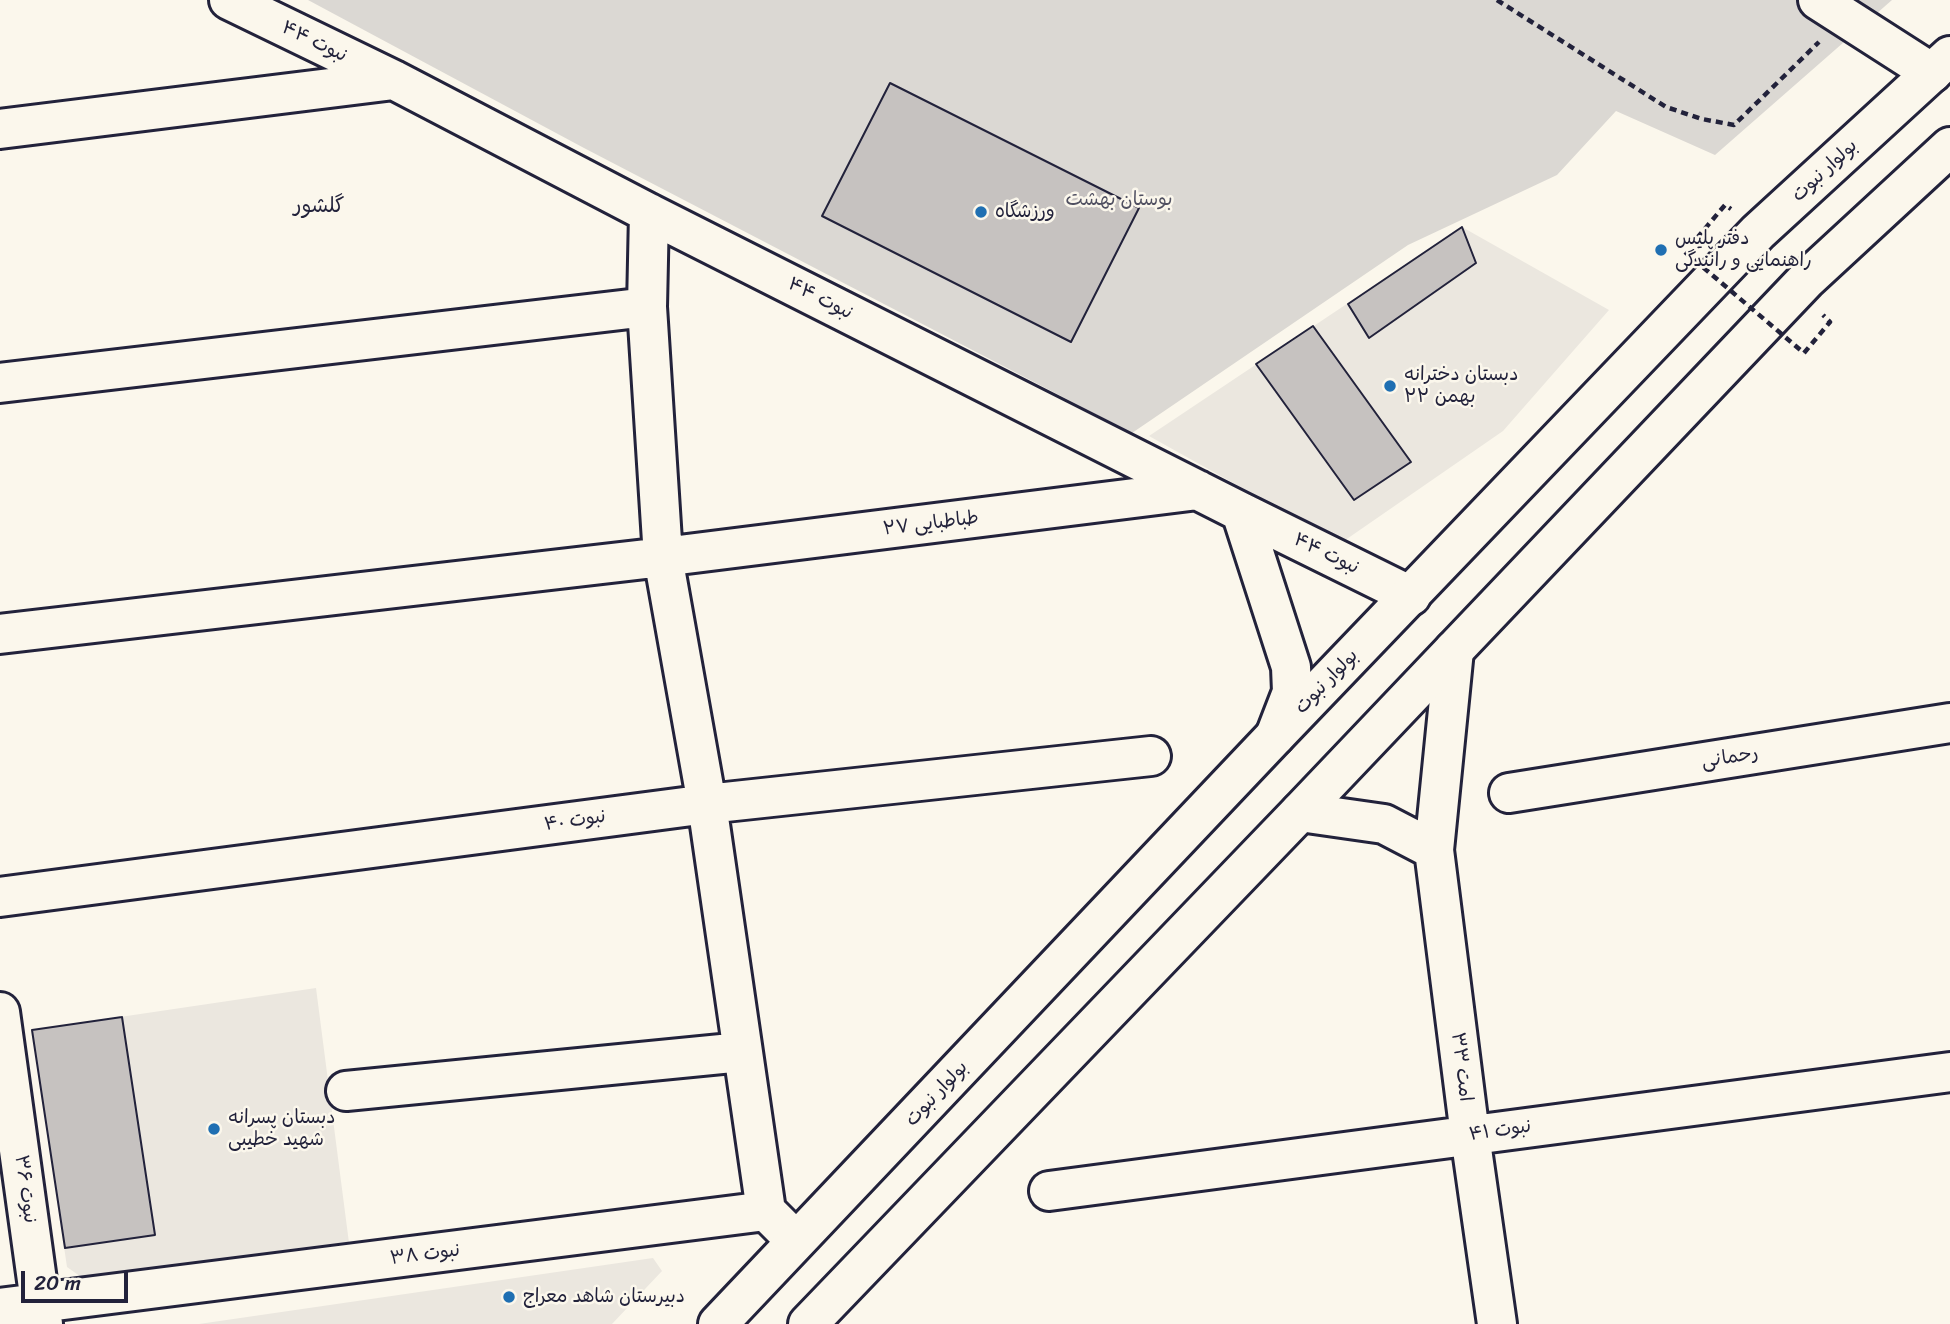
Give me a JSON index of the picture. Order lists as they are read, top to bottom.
{
  "streets": {
    "street": [
      "نبوت ۴۴",
      "بولوار نبوت",
      "طباطبایی ۲۷",
      "رحمانی",
      "نبوت ۴۰",
      "امت ۳۳",
      "نبوت ۴۱",
      "نبوت ۳۶",
      "نبوت ۳۸"
    ]
  },
  "crossings": [
    ["نبوت ۴۴", "بولوار نبوت"],
    ["نبوت ۴۴", "طباطبایی ۲۷"],
    ["امت ۳۳", "نبوت ۴۱"],
    ["نبوت ۳۶", "نبوت ۳۸"]
  ],
  "districts": ["گلشور"],
  "parks": ["بوستان بهشت"],
  "places": [
    "ورزشگاه",
    "دفتر پلیس راهنمایی و رانندگی",
    "دبستان دخترانه ۲۲ بهمن",
    "دبستان پسرانه شهید خطیبی",
    "دبیرستان شاهد معراج"
  ],
  "scale_bar": "20 m"
}
